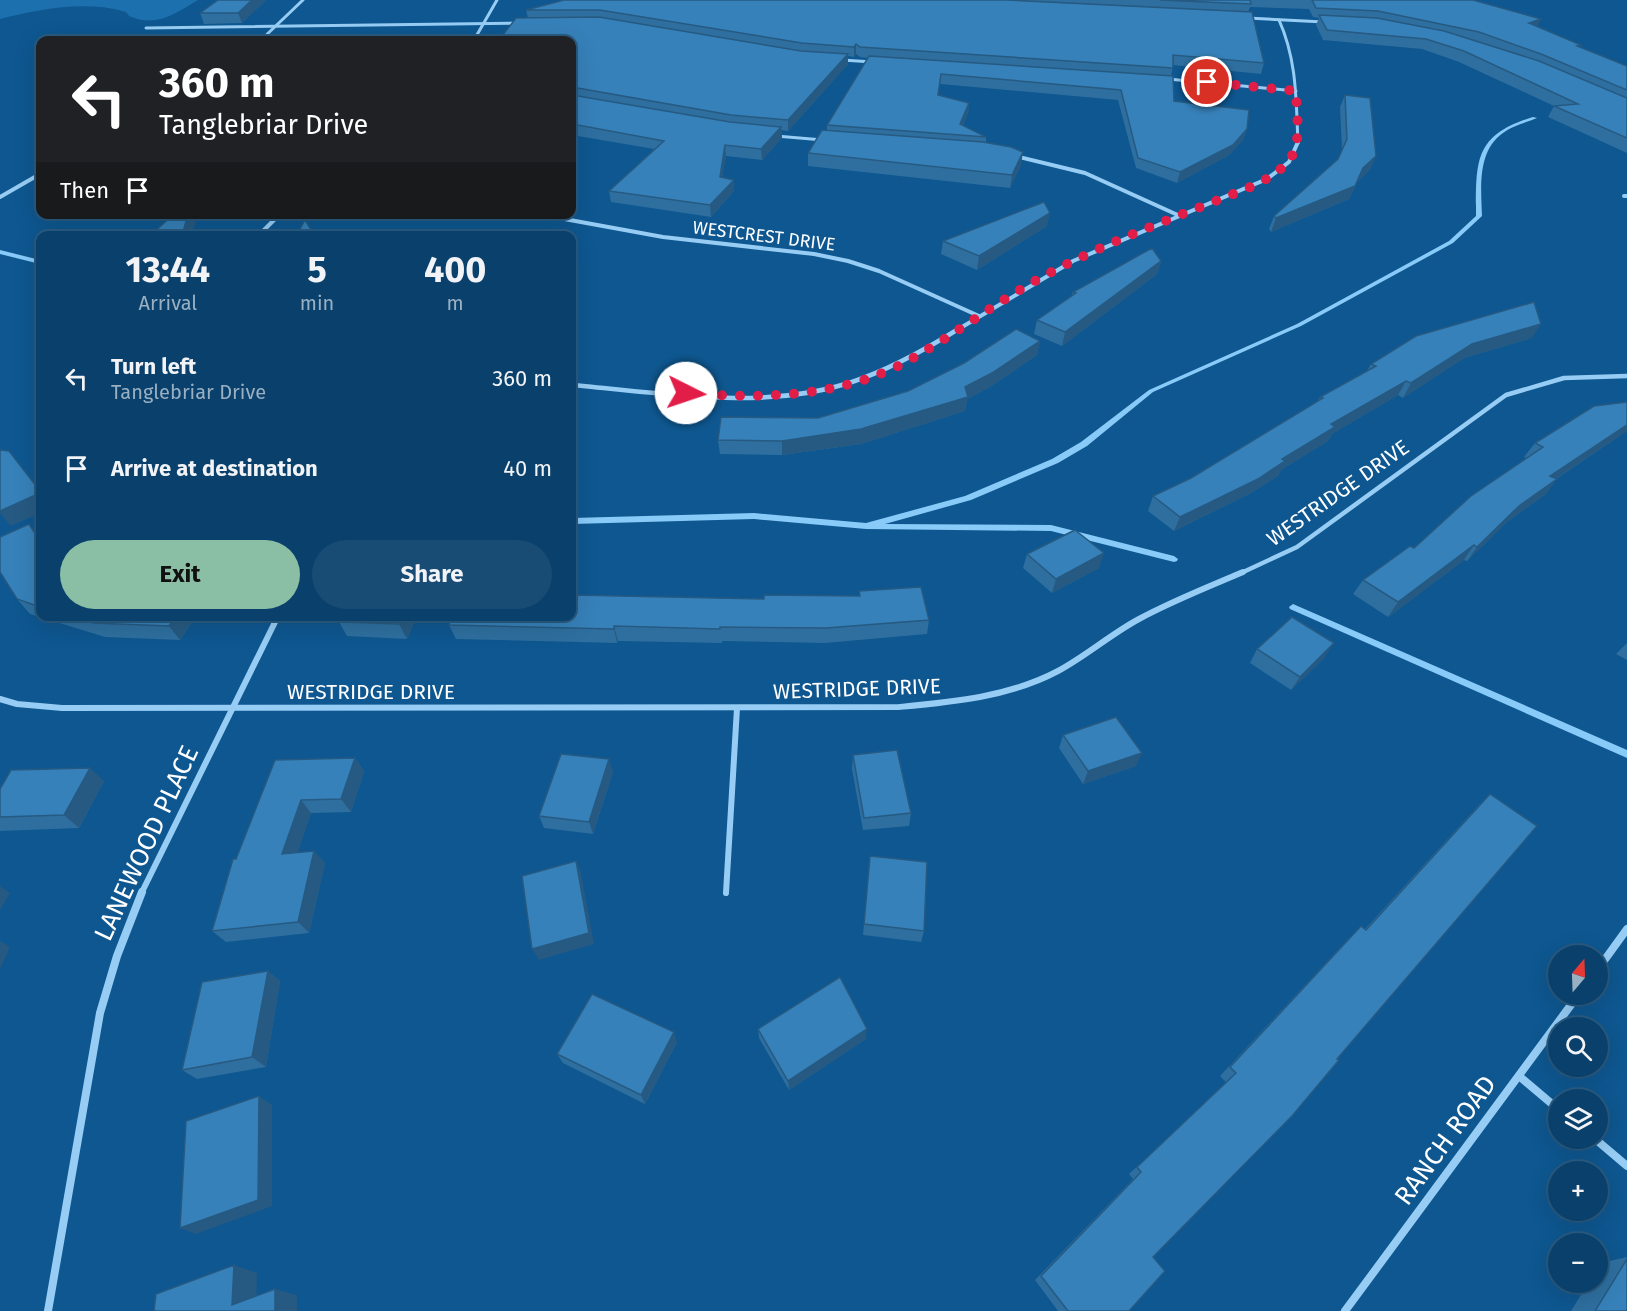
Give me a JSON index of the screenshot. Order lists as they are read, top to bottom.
{
  "streets": {
    "street": [
      "WESTCREST DRIVE",
      "WESTRIDGE DRIVE",
      "LANEWOOD PLACE",
      "RANCH ROAD"
    ]
  },
  "crossings": [
    ["WESTRIDGE DRIVE", "LANEWOOD PLACE"]
  ],
  "north": "top",
  "page": {
    "turn": ["360 m", "Tanglebriar Drive"],
    "then": "Then",
    "eta": [
      "13:44",
      "Arrival",
      "5",
      "min",
      "400",
      "m"
    ],
    "list": [
      {
        "name": "Turn left",
        "note": "Tanglebriar Drive",
        "value": "360 m"
      },
      {
        "name": "Arrive at destination",
        "value": "40 m"
      }
    ],
    "buttons": ["Exit", "Share"],
    "map_buttons": ["+", "−"]
  }
}
